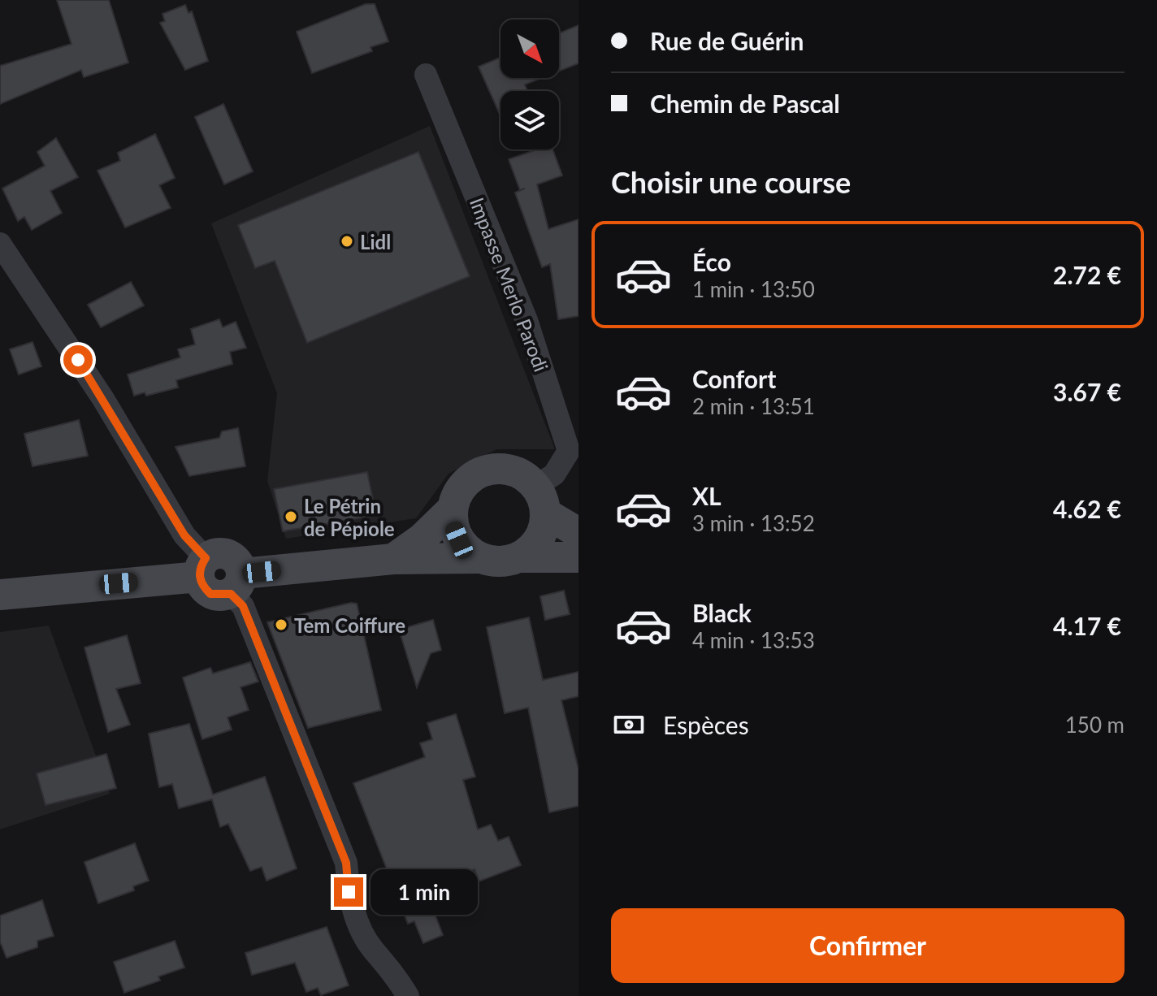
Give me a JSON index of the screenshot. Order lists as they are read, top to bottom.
{
  "streets": {
    "street": ["Impasse Merlo Parodi"]
  },
  "places": ["Lidl", "Le Pétrin de Pépiole", "Tem Coiffure"],
  "north": "bottom right",
  "page": {
    "banner": ["Rue de Guérin", "Chemin de Pascal"],
    "heading": "Choisir une course",
    "list": [
      {
        "name": "Éco",
        "note": "1 min · 13:50",
        "value": "2.72 €"
      },
      {
        "name": "Confort",
        "note": "2 min · 13:51",
        "value": "3.67 €"
      },
      {
        "name": "XL",
        "note": "3 min · 13:52",
        "value": "4.62 €"
      },
      {
        "name": "Black",
        "note": "4 min · 13:53",
        "value": "4.17 €"
      }
    ],
    "pay": ["Espèces", "150 m"],
    "bubble": "1 min",
    "buttons": "Confirmer"
  }
}
